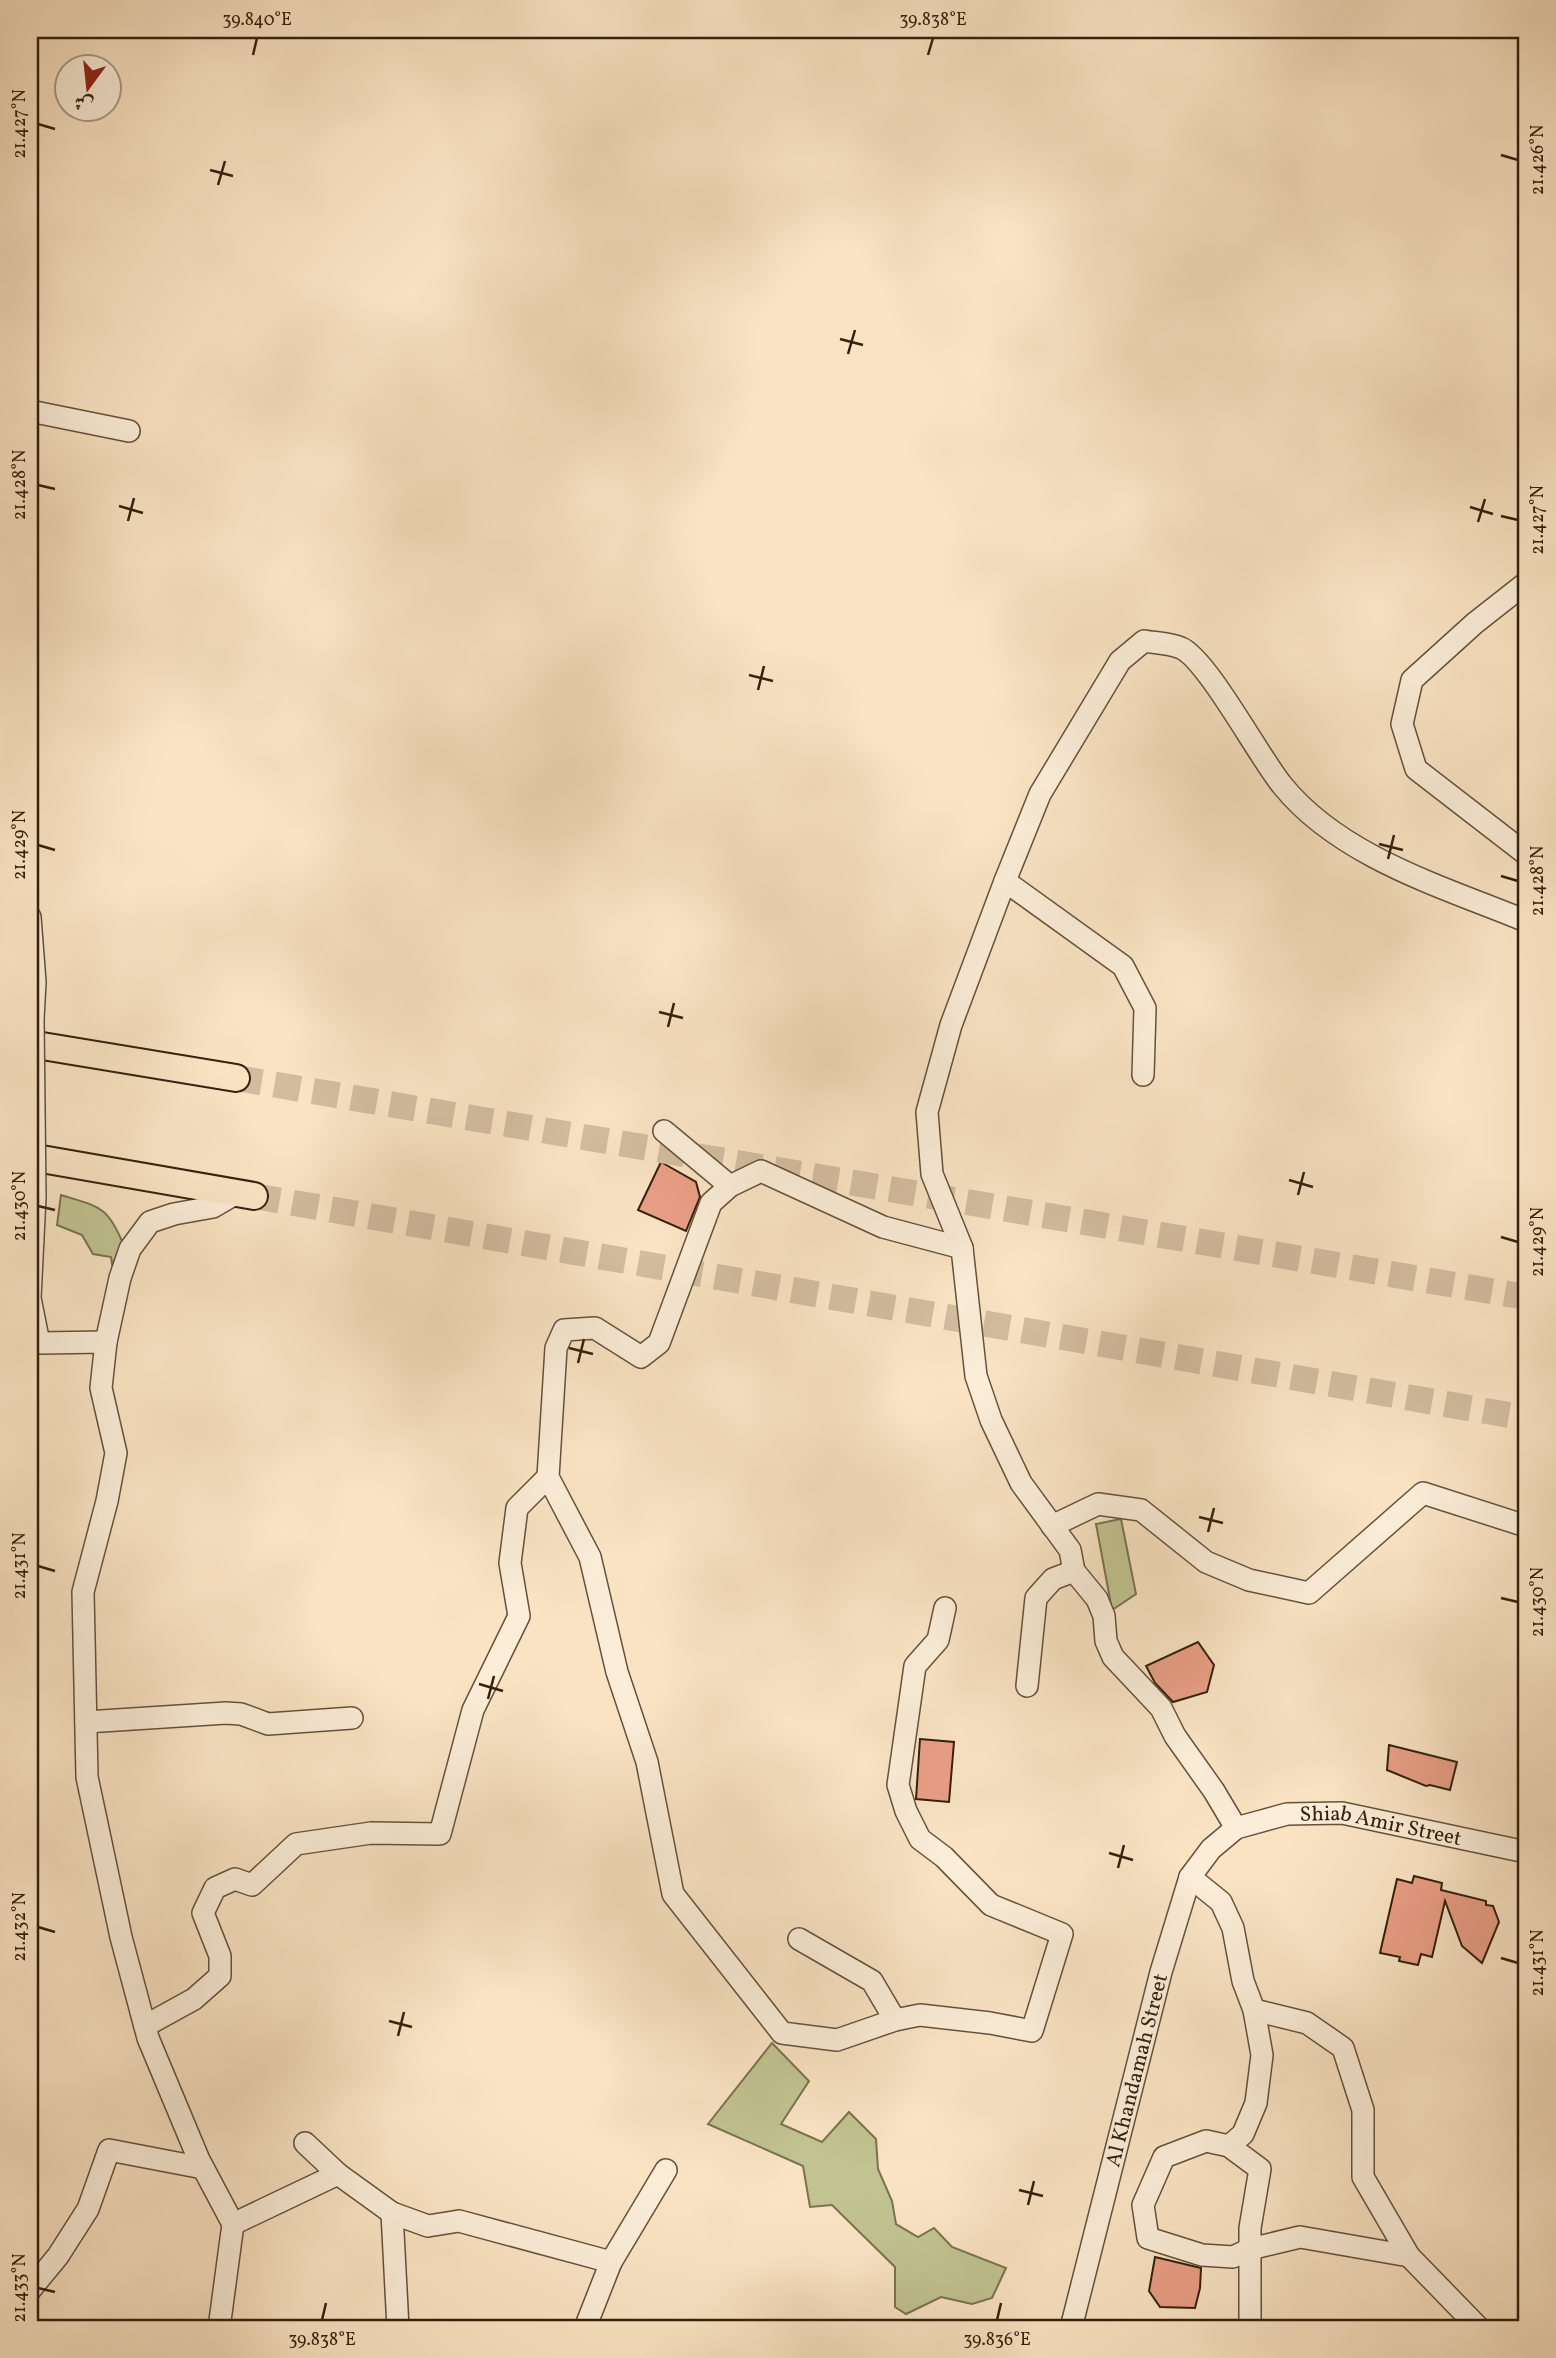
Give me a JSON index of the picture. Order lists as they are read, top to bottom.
{
  "streets": {
    "street": ["Shiab Amir Street", "Al Khandamah Street"]
  },
  "crossings": [
    ["Shiab Amir Street", "Al Khandamah Street"]
  ],
  "north": "bottom",
  "coordinates": [
    "39.840°E",
    "39.838°E",
    "21.427°N",
    "21.426°N",
    "21.428°N",
    "21.429°N",
    "21.430°N",
    "21.431°N",
    "21.432°N",
    "21.433°N",
    "39.836°E"
  ]
}
